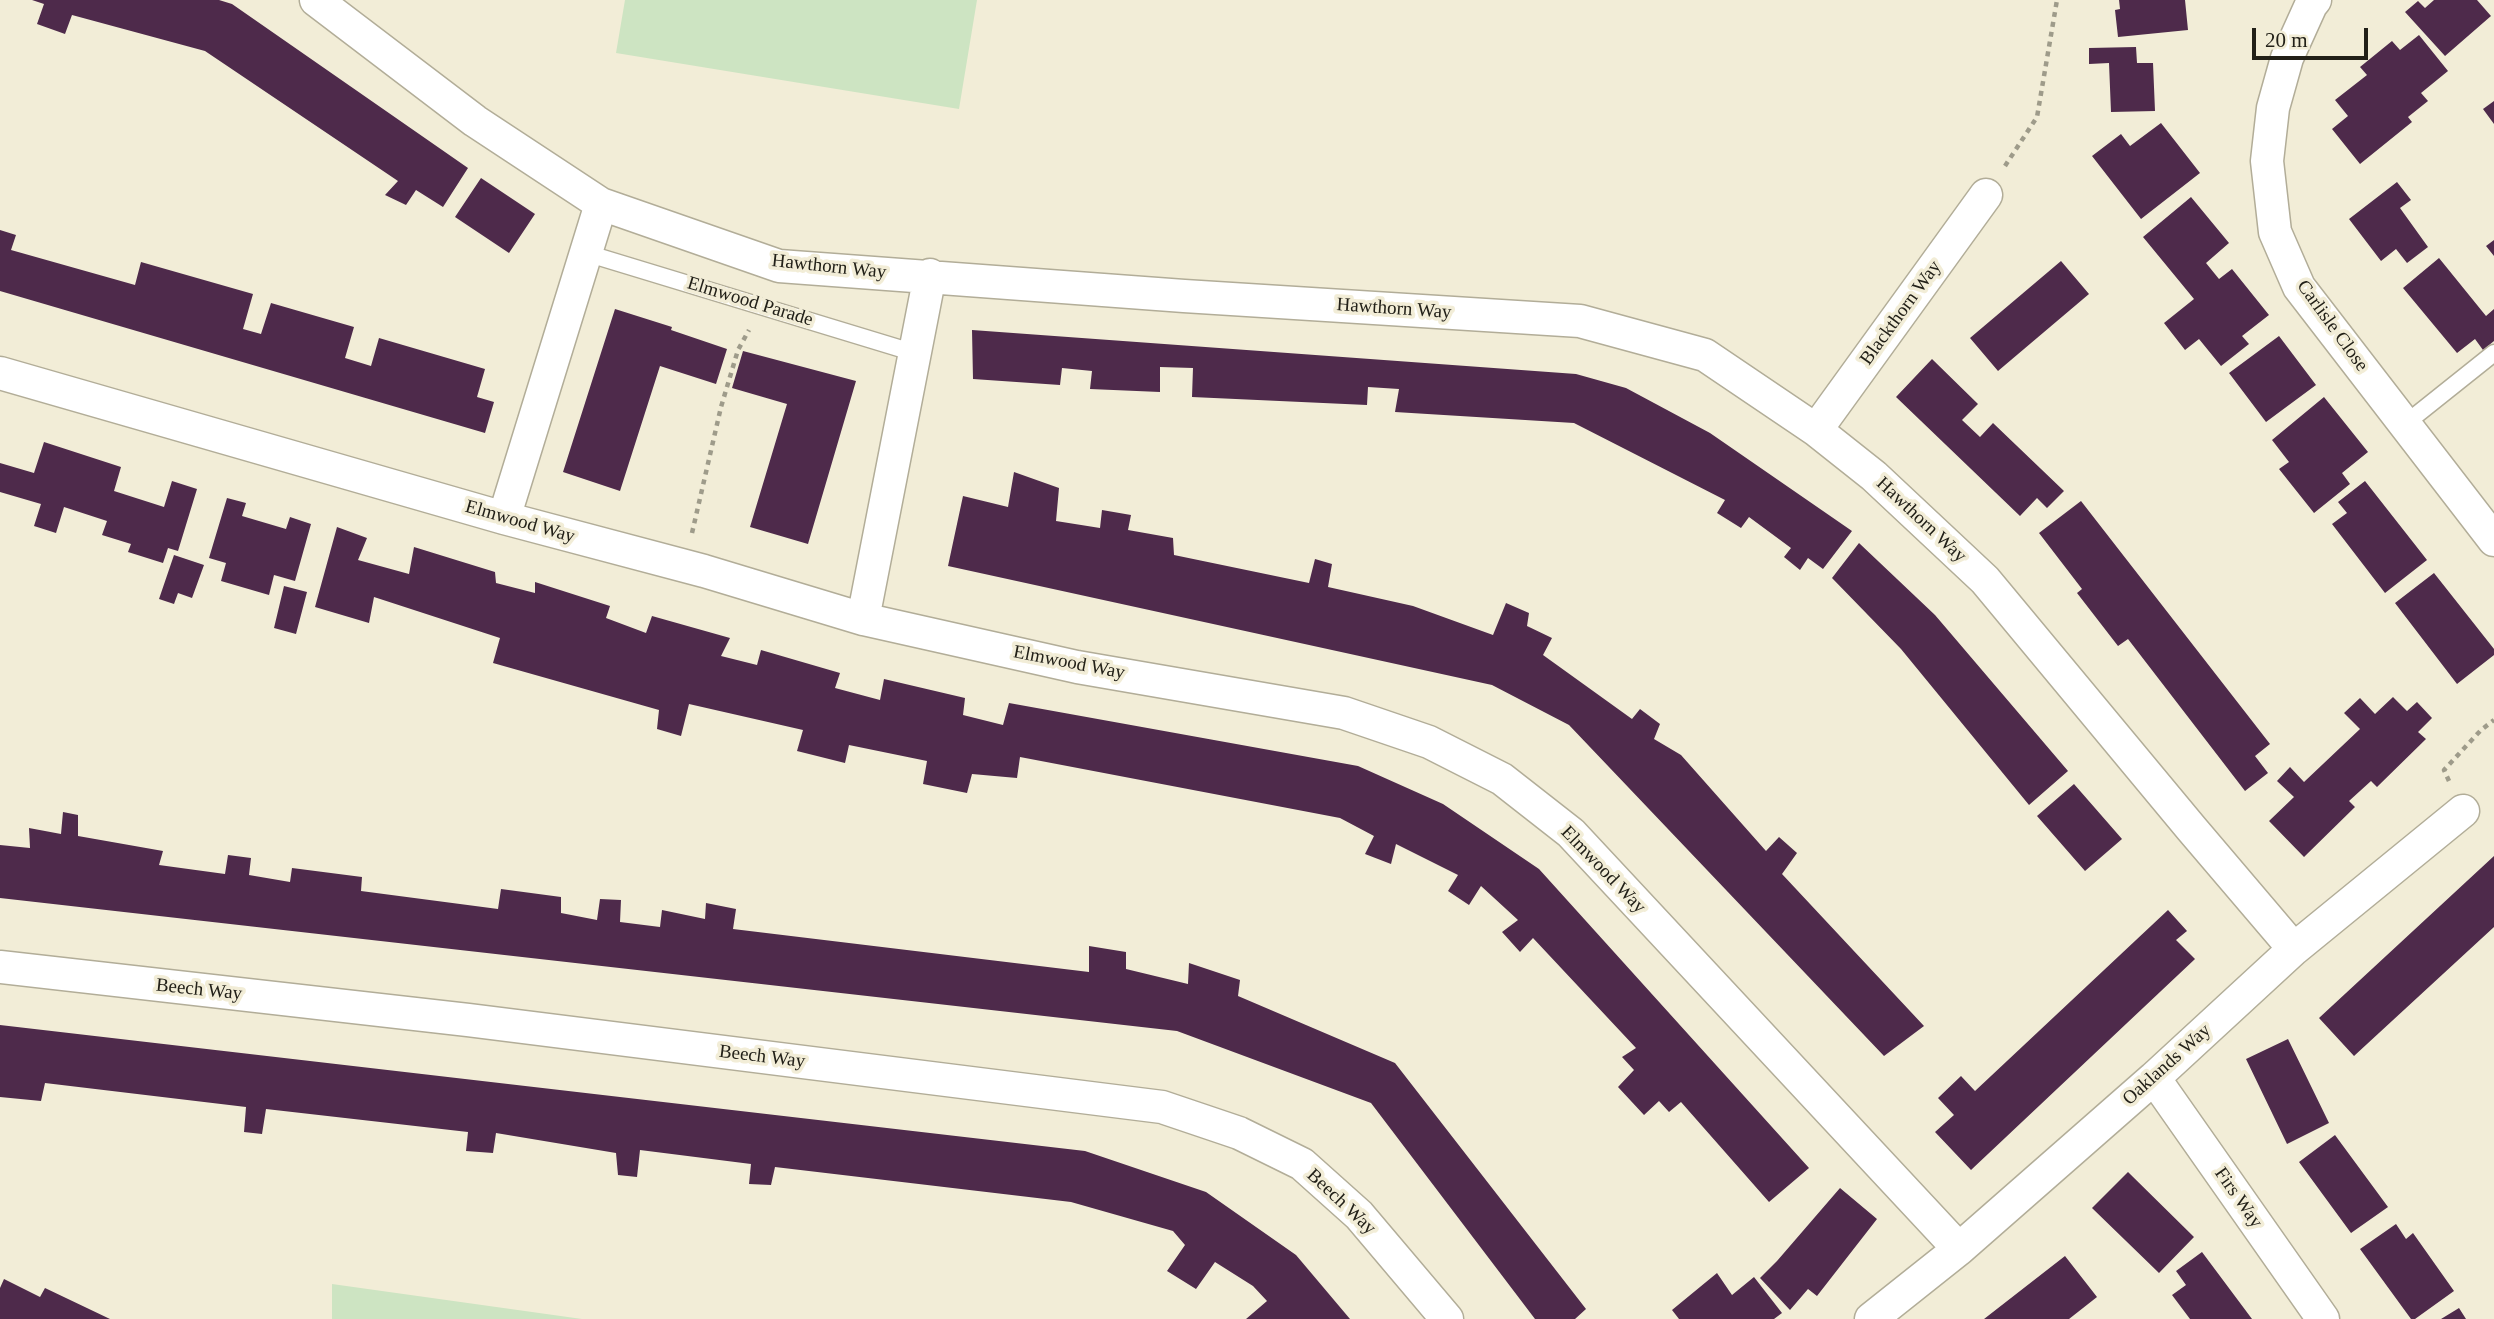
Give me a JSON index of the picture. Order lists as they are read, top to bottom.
{
  "streets": {
    "street": [
      "Hawthorn Way",
      "Blackthorn Way",
      "Carlisle Close",
      "Elmwood Way",
      "Beech Way",
      "Oaklands Way",
      "Firs Way"
    ],
    "lane": ["Elmwood Parade"]
  },
  "crossings": [
    ["Hawthorn Way", "Blackthorn Way"],
    ["Hawthorn Way", "Oaklands Way"],
    ["Elmwood Way", "Oaklands Way"],
    ["Oaklands Way", "Firs Way"]
  ],
  "scale_bar": "20 m"
}
